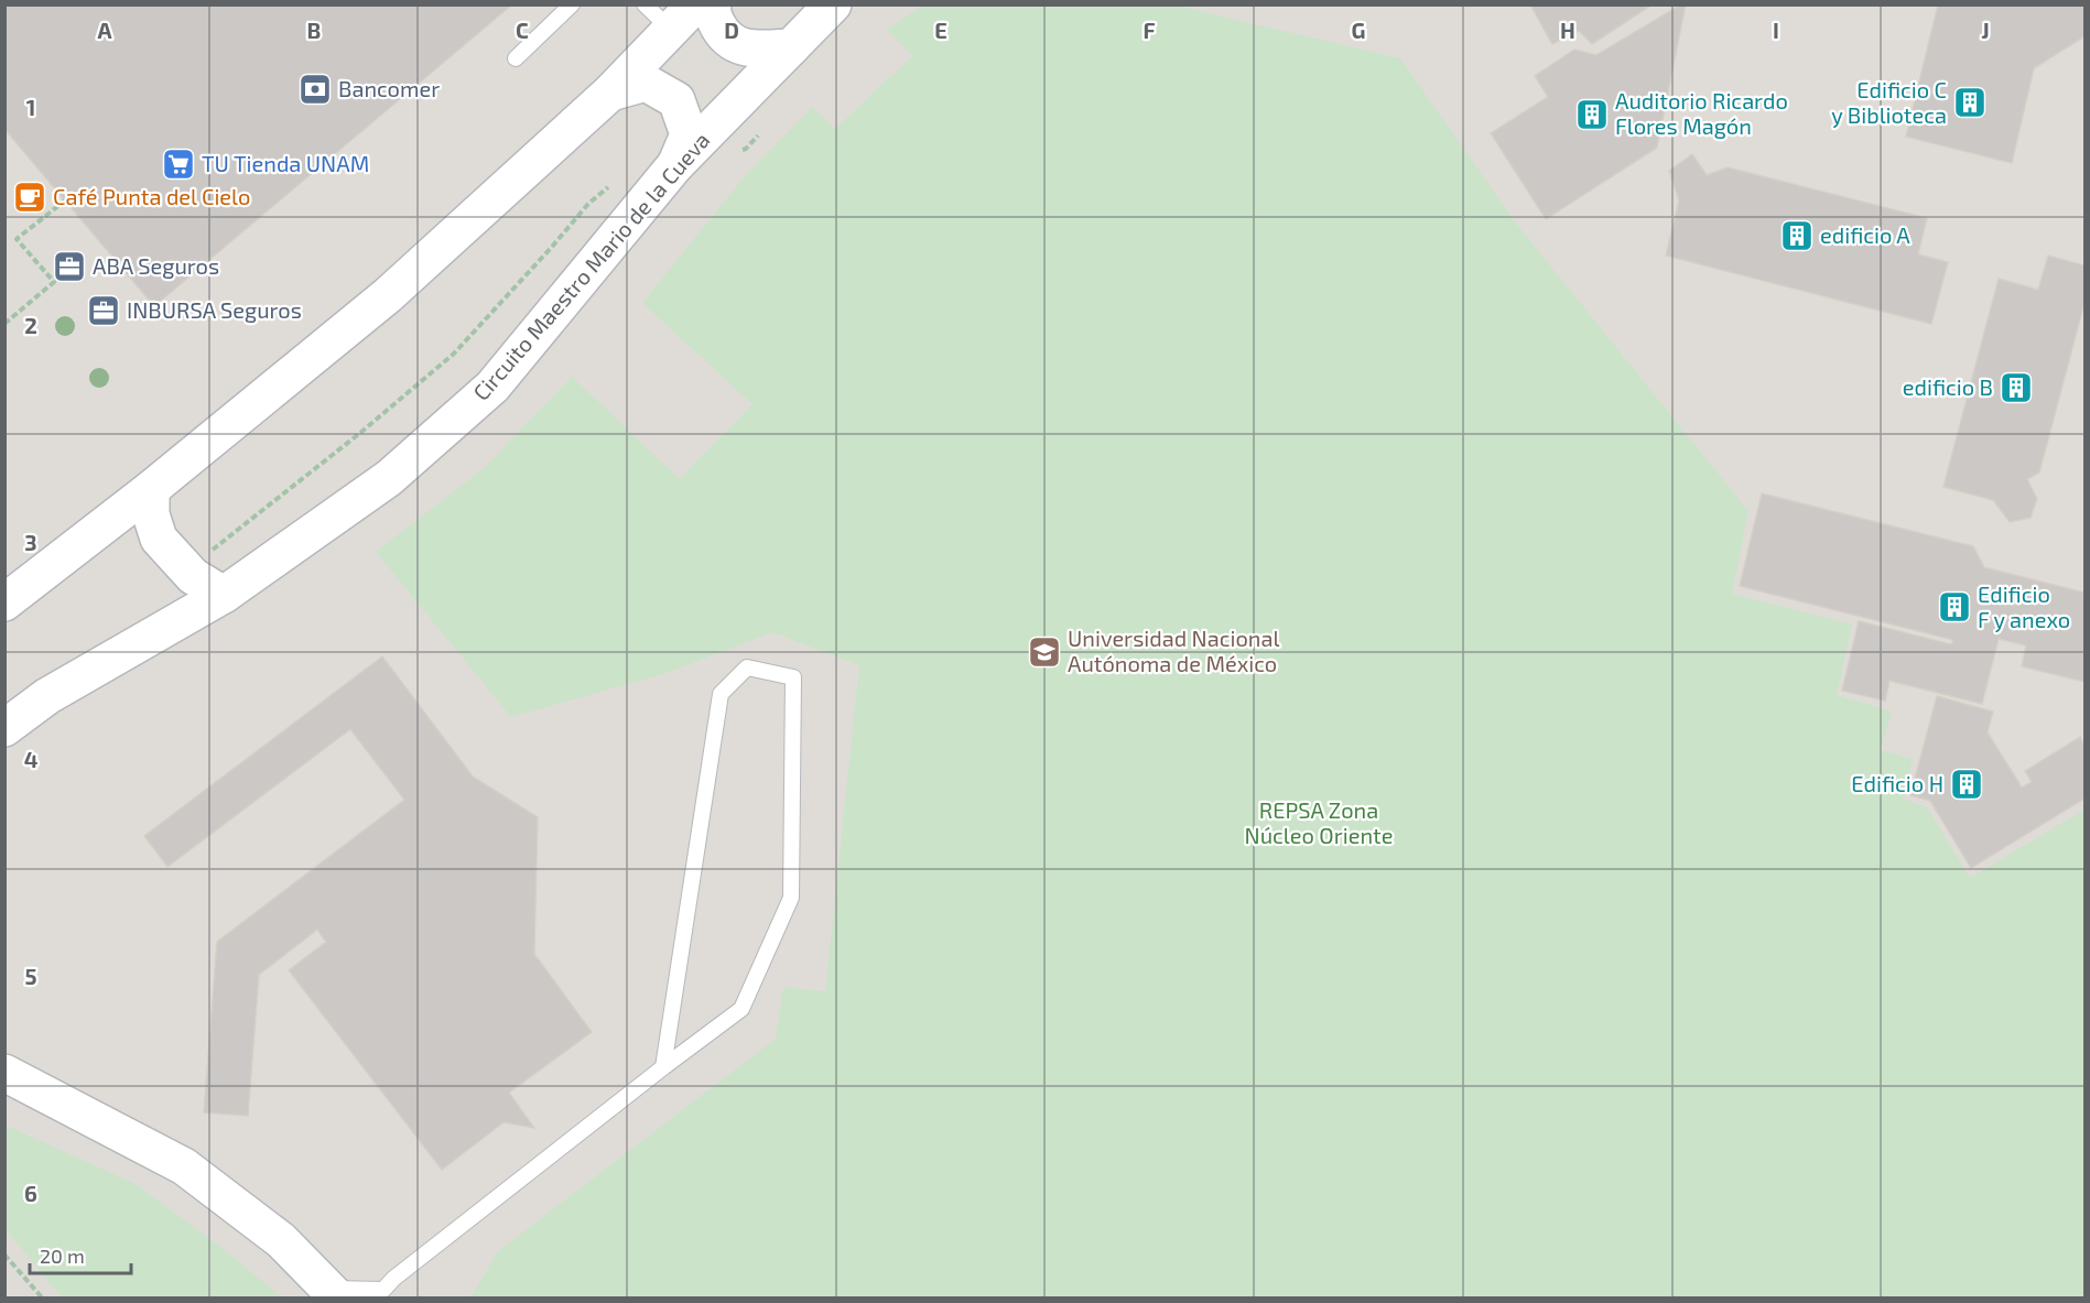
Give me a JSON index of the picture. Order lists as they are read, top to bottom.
{
  "streets": {
    "street": ["Circuito Maestro Mario de la Cueva"]
  },
  "parks": ["REPSA Zona Núcleo Oriente"],
  "places": {
    "bank": ["Bancomer"],
    "building": [
      "Edificio C y Biblioteca",
      "Auditorio Ricardo Flores Magón",
      "edificio A",
      "edificio B",
      "Edificio F y anexo",
      "Edificio H"
    ],
    "supermarket": ["TU Tienda UNAM"],
    "cafe": ["Café Punta del Cielo"],
    "office": ["ABA Seguros", "INBURSA Seguros"],
    "school or university": ["Universidad Nacional Autónoma de México"]
  },
  "scale_bar": "20 m",
  "grid": {
    "columns": [
      "A",
      "B",
      "C",
      "D",
      "E",
      "F",
      "G",
      "H",
      "I",
      "J"
    ],
    "rows": [
      "1",
      "2",
      "3",
      "4",
      "5",
      "6"
    ]
  }
}
